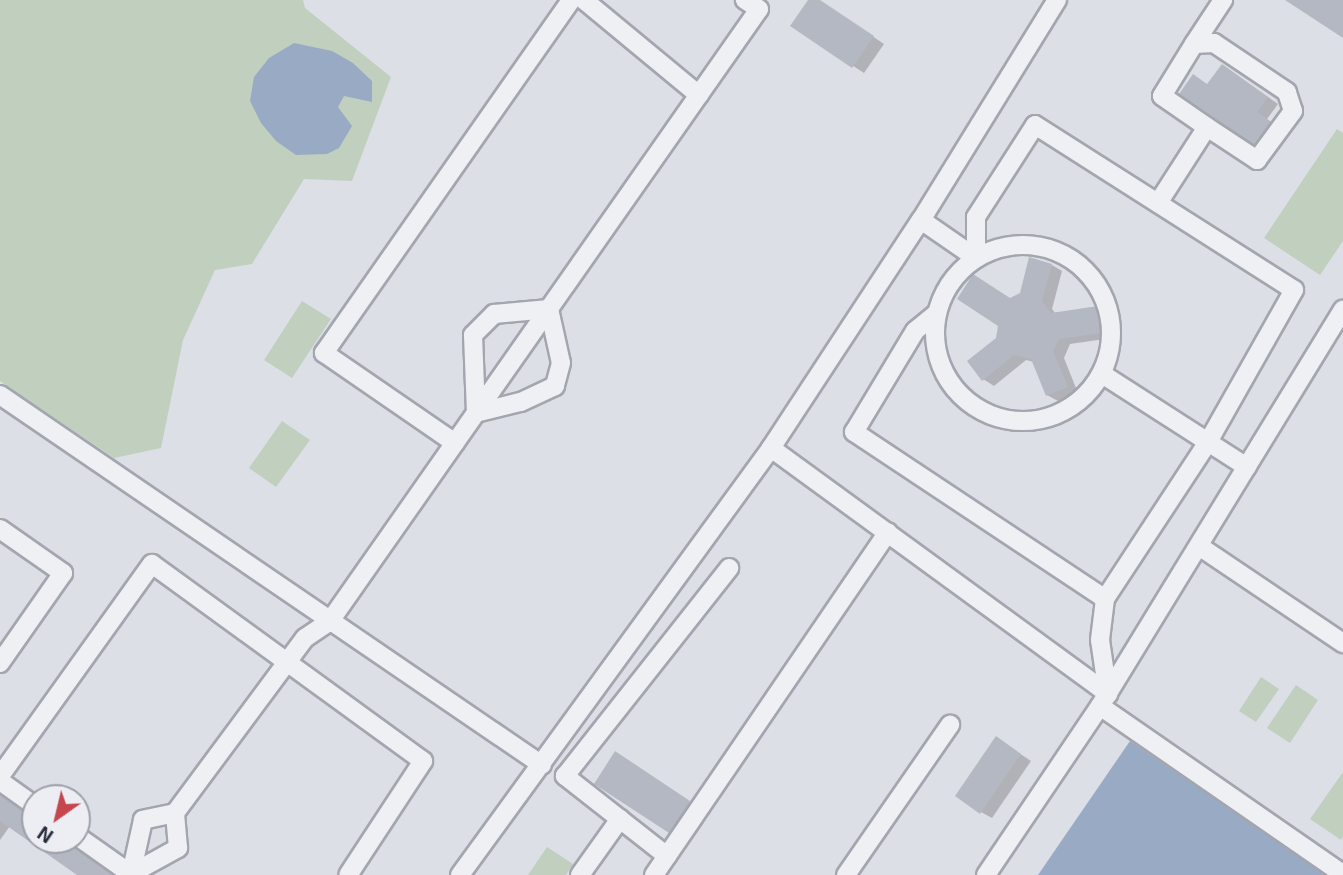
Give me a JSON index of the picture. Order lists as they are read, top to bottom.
{
  "north": "bottom left"
}
